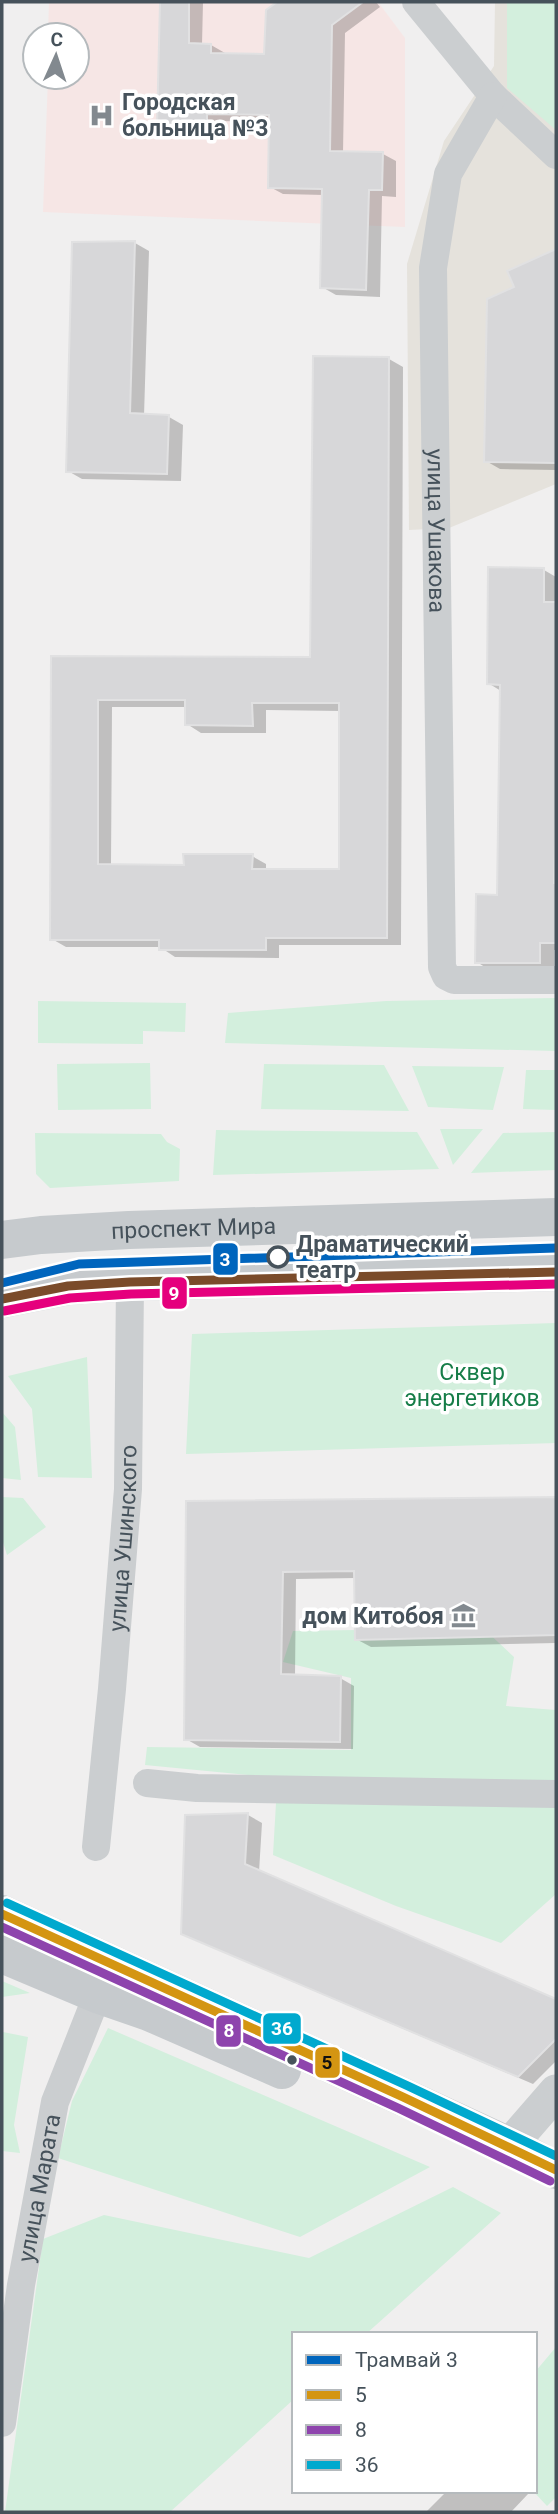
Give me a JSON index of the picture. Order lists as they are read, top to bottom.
{
  "streets": {
    "main road": ["проспект Мира", "улица Ушинского"],
    "street": ["улица Ушакова", "улица Марата"]
  },
  "crossings": [
    ["проспект Мира", "улица Ушинского"]
  ],
  "parks": ["Сквер энергетиков"],
  "places": {
    "hospital": ["Городская больница №3"],
    "other": ["Драматический театр"],
    "museum": ["дом Китобоя"]
  },
  "lines": [
    "tram line 3",
    "transit line 3",
    "transit line 9",
    "transit line 36",
    "transit line 5",
    "transit line 8"
  ],
  "legend": [
    "Трамвай 3",
    "5",
    "8",
    "36"
  ],
  "north": "top"
}
